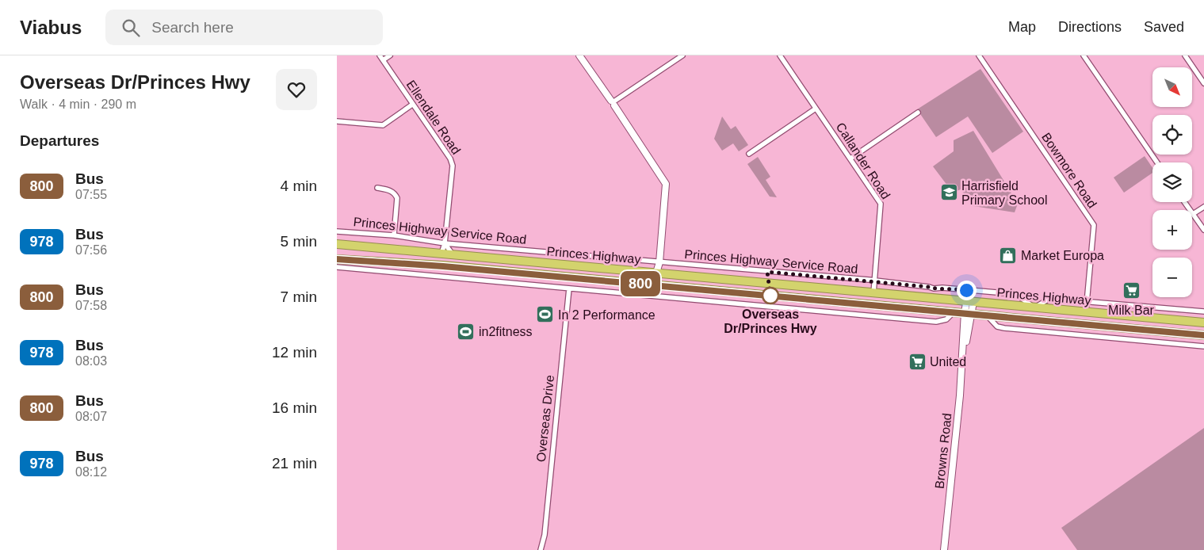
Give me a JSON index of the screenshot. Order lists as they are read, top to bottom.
{
  "streets": {
    "highway": ["Princes Highway"],
    "street": [
      "Ellendale Road",
      "Callander Road",
      "Bowmore Road",
      "Princes Highway Service Road",
      "Overseas Drive",
      "Browns Road"
    ]
  },
  "crossings": [
    ["Ellendale Road", "Princes Highway Service Road"],
    ["Ellendale Road", "Princes Highway"],
    ["Callander Road", "Princes Highway Service Road"],
    ["Callander Road", "Princes Highway"],
    ["Bowmore Road", "Princes Highway"],
    ["Princes Highway Service Road", "Princes Highway"],
    ["Princes Highway Service Road", "Browns Road"],
    ["Princes Highway", "Browns Road"]
  ],
  "places": {
    "school or university": ["Harrisfield Primary School"],
    "shop": ["Market Europa"],
    "supermarket": ["Milk Bar", "United"],
    "other": ["Overseas Dr/Princes Hwy"],
    "sports": ["In 2 Performance", "in2fitness"]
  },
  "lines": ["bus line 800"],
  "north": "bottom right",
  "page": {
    "header": "Viabus",
    "search": "Search here",
    "nav": ["Map", "Directions", "Saved"],
    "heading": [
      ["Overseas Dr/Princes Hwy", "Walk · 4 min · 290 m"],
      "Departures"
    ],
    "on_map": "800",
    "map_buttons": ["+", "−"],
    "list": [
      {
        "mark": "800",
        "name": "Bus",
        "note": "07:55",
        "value": "4 min"
      },
      {
        "mark": "978",
        "name": "Bus",
        "note": "07:56",
        "value": "5 min"
      },
      {
        "mark": "800",
        "name": "Bus",
        "note": "07:58",
        "value": "7 min"
      },
      {
        "mark": "978",
        "name": "Bus",
        "note": "08:03",
        "value": "12 min"
      },
      {
        "mark": "800",
        "name": "Bus",
        "note": "08:07",
        "value": "16 min"
      },
      {
        "mark": "978",
        "name": "Bus",
        "note": "08:12",
        "value": "21 min"
      }
    ]
  }
}
